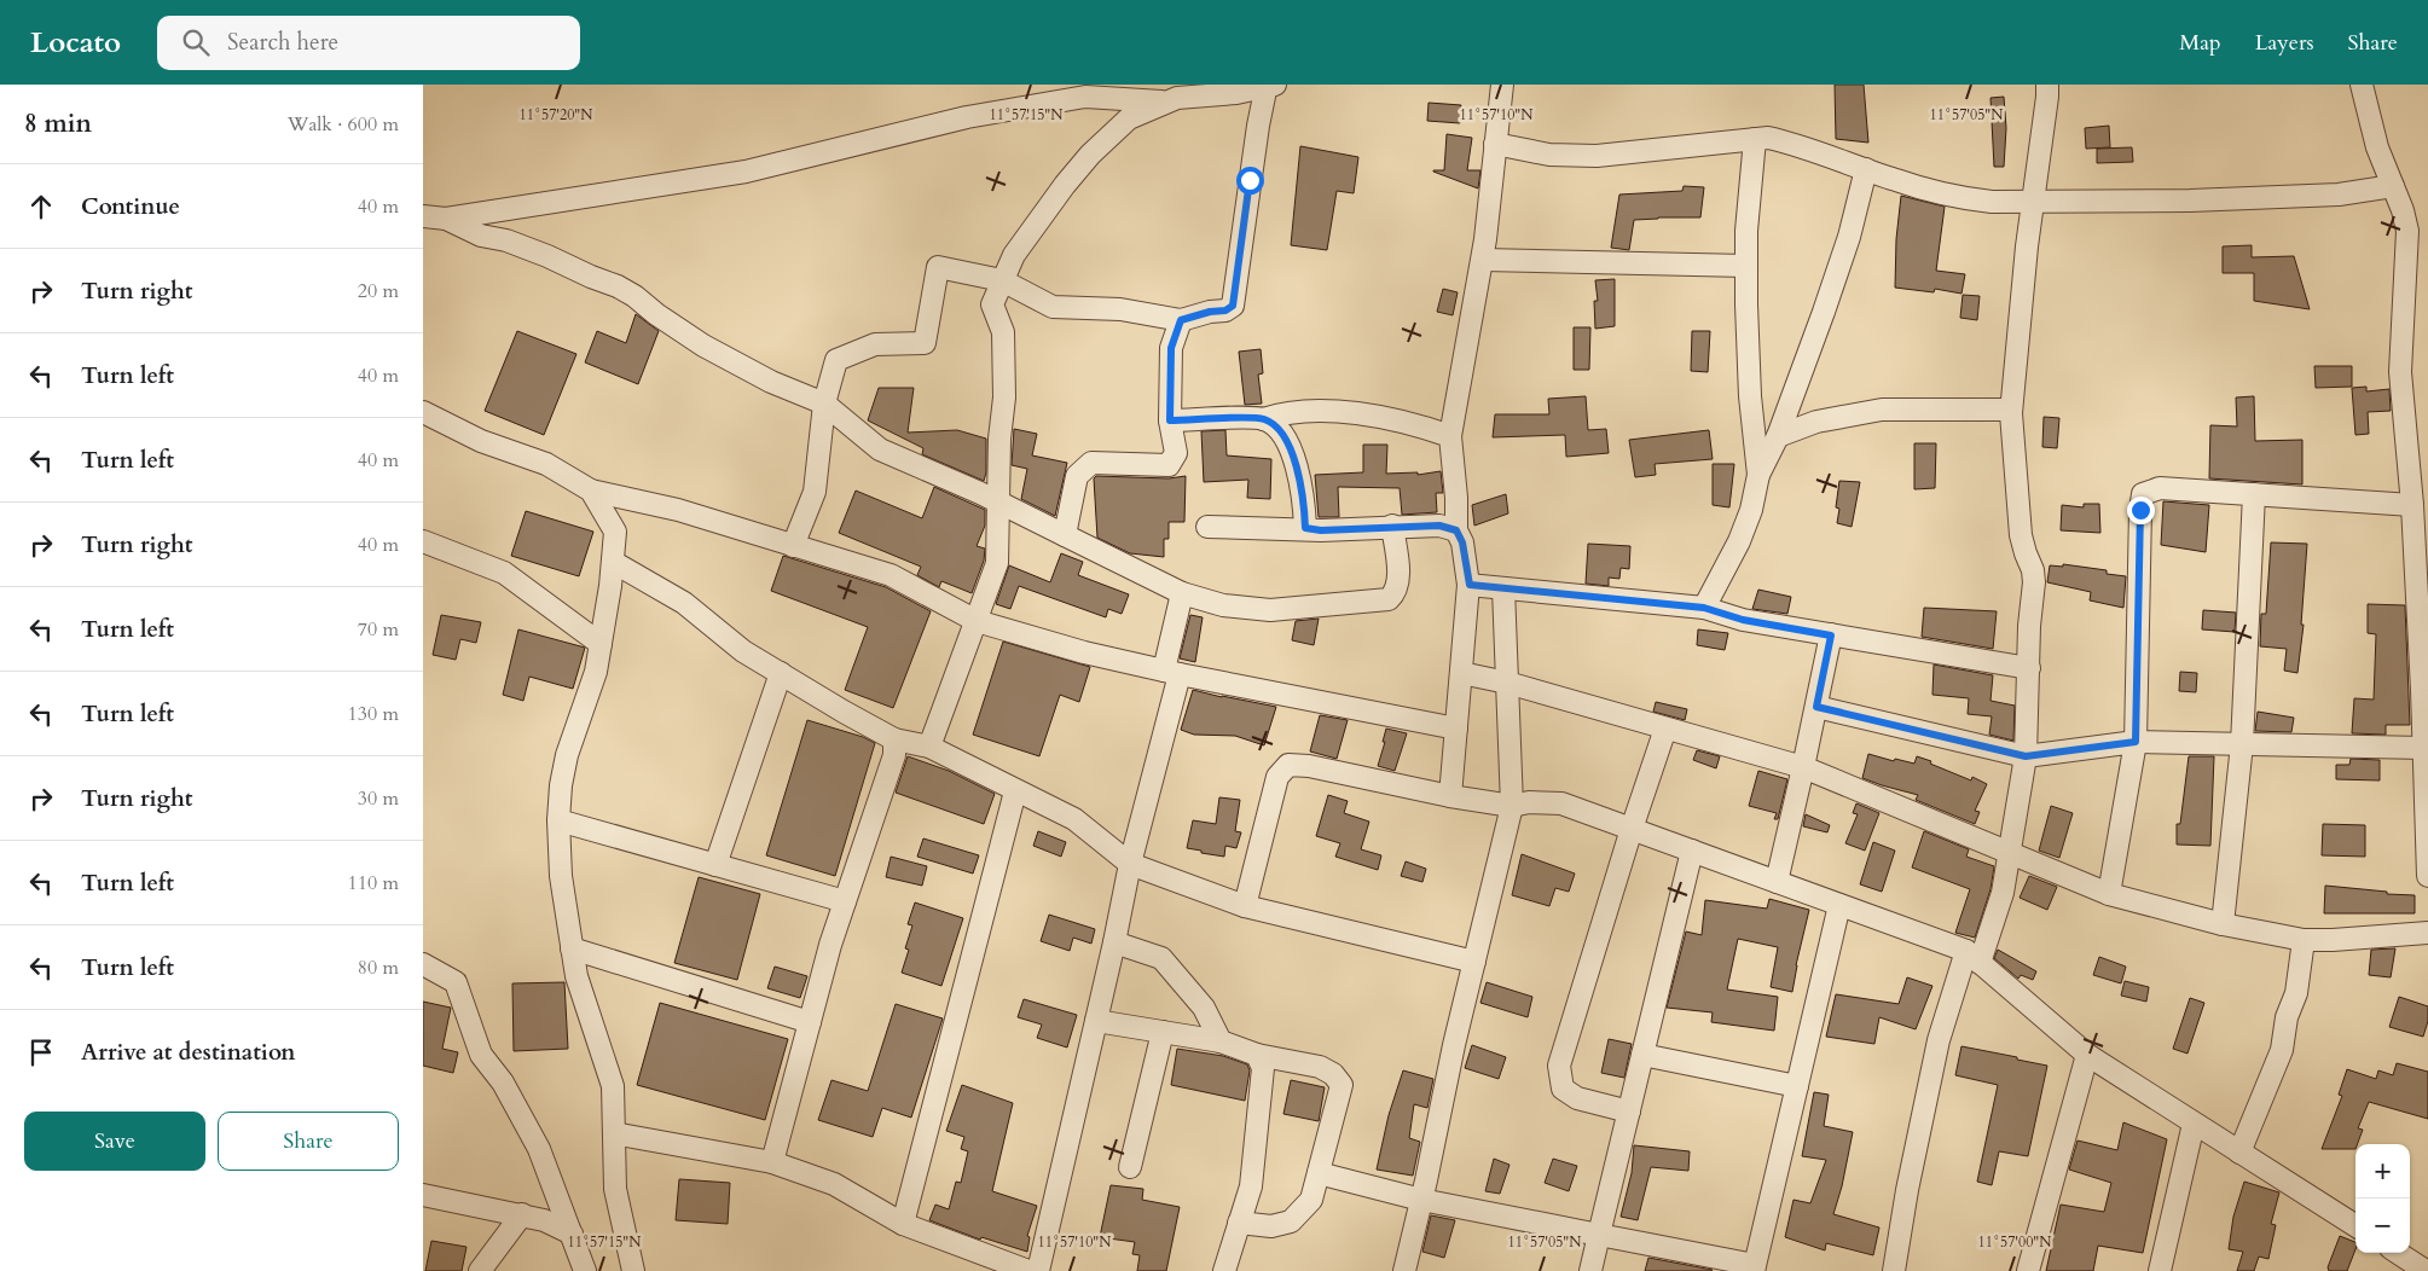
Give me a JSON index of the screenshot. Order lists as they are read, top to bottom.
{
  "page": {
    "header": "Locato",
    "search": "Search here",
    "nav": ["Map", "Layers", "Share"],
    "heading": ["8 min", "Walk · 600 m"],
    "list": [
      ["Continue", "40 m"],
      ["Turn right", "20 m"],
      ["Turn left", "40 m"],
      ["Turn left", "40 m"],
      ["Turn right", "40 m"],
      ["Turn left", "70 m"],
      ["Turn left", "130 m"],
      ["Turn right", "30 m"],
      ["Turn left", "110 m"],
      ["Turn left", "80 m"],
      "Arrive at destination"
    ],
    "buttons": ["Save", "Share"],
    "map_buttons": ["+", "−"]
  },
  "coordinates": [
    "11°57'20\"N",
    "11°57'15\"N",
    "11°57'10\"N",
    "11°57'05\"N",
    "11°57'00\"N"
  ]
}
